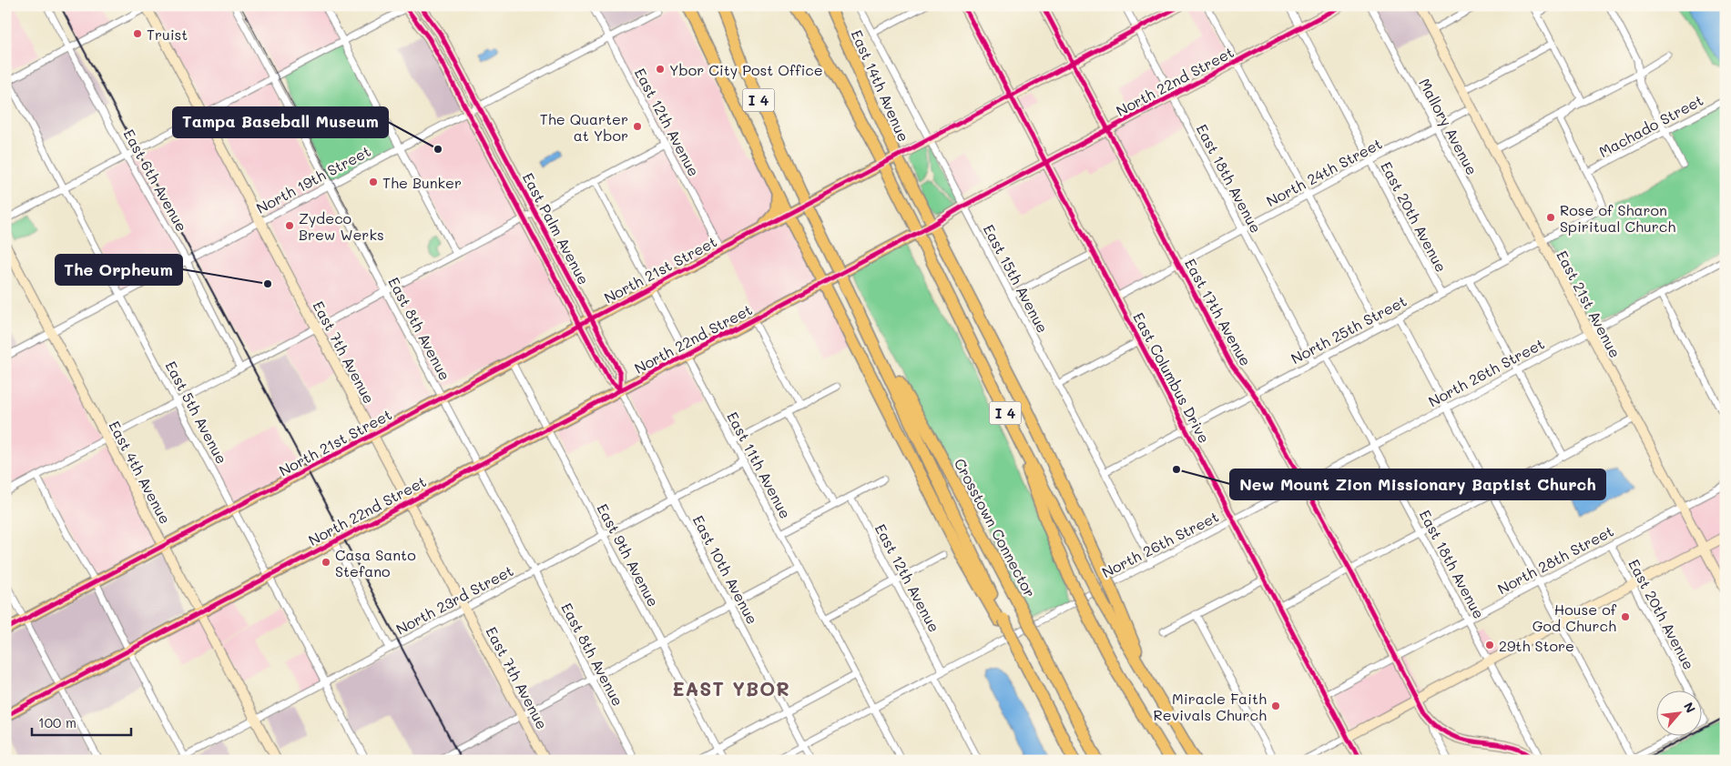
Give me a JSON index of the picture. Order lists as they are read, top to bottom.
{
  "streets": {
    "highway": ["I 4", "Crosstown Connector"],
    "main road": ["North 22nd Street", "East 14th Avenue", "North 21st Street"],
    "street": [
      "East 12th Avenue",
      "Machado Street",
      "Mallory Avenue",
      "North 24th Street",
      "East 18th Avenue",
      "North 19th Street",
      "East 6th Avenue",
      "East 20th Avenue",
      "East Palm Avenue",
      "East 15th Avenue",
      "East 21st Avenue",
      "East 17th Avenue",
      "East 8th Avenue",
      "North 25th Street",
      "East 7th Avenue",
      "North 26th Street",
      "East Columbus Drive",
      "East 5th Avenue",
      "East 11th Avenue",
      "East 4th Avenue",
      "East 9th Avenue",
      "North 28th Street",
      "East 10th Avenue",
      "North 23rd Street"
    ]
  },
  "crossings": [
    ["North 22nd Street", "East 14th Avenue"],
    ["North 22nd Street", "East 18th Avenue"],
    ["North 22nd Street", "East 20th Avenue"],
    ["North 22nd Street", "East Palm Avenue"],
    ["North 22nd Street", "East 15th Avenue"],
    ["North 22nd Street", "East 17th Avenue"],
    ["North 22nd Street", "East 8th Avenue"],
    ["North 22nd Street", "East 7th Avenue"],
    ["North 22nd Street", "East Columbus Drive"],
    ["North 22nd Street", "East 5th Avenue"],
    ["North 22nd Street", "East 11th Avenue"],
    ["North 22nd Street", "East 4th Avenue"],
    ["North 22nd Street", "East 9th Avenue"],
    ["North 22nd Street", "East 10th Avenue"],
    ["East 14th Avenue", "North 21st Street"],
    ["I 4", "Crosstown Connector"],
    ["East 12th Avenue", "North 19th Street"],
    ["East 12th Avenue", "North 21st Street"],
    ["East 12th Avenue", "North 26th Street"],
    ["Machado Street", "North 25th Street"],
    ["Mallory Avenue", "North 24th Street"],
    ["Mallory Avenue", "North 25th Street"],
    ["North 24th Street", "East 18th Avenue"],
    ["North 24th Street", "East 20th Avenue"],
    ["North 24th Street", "East 21st Avenue"],
    ["North 24th Street", "East 17th Avenue"],
    ["North 24th Street", "East Columbus Drive"],
    ["East 18th Avenue", "North 21st Street"],
    ["East 18th Avenue", "North 25th Street"],
    ["East 18th Avenue", "North 26th Street"],
    ["East 18th Avenue", "North 28th Street"],
    ["North 19th Street", "East 6th Avenue"],
    ["North 19th Street", "East Palm Avenue"],
    ["North 19th Street", "East 8th Avenue"],
    ["North 19th Street", "East 7th Avenue"],
    ["North 19th Street", "East 5th Avenue"],
    ["North 19th Street", "East 4th Avenue"],
    ["East 20th Avenue", "North 25th Street"],
    ["East 20th Avenue", "North 28th Street"],
    ["East Palm Avenue", "North 21st Street"],
    ["East Palm Avenue", "East 10th Avenue"],
    ["North 21st Street", "East 15th Avenue"],
    ["North 21st Street", "East 17th Avenue"],
    ["North 21st Street", "East 8th Avenue"],
    ["North 21st Street", "East 7th Avenue"],
    ["North 21st Street", "East Columbus Drive"],
    ["North 21st Street", "East 5th Avenue"],
    ["North 21st Street", "East 11th Avenue"],
    ["North 21st Street", "East 4th Avenue"],
    ["North 21st Street", "East 9th Avenue"],
    ["East 15th Avenue", "North 25th Street"],
    ["East 15th Avenue", "North 26th Street"],
    ["East 21st Avenue", "North 25th Street"],
    ["East 21st Avenue", "North 26th Street"],
    ["East 21st Avenue", "North 28th Street"],
    ["East 17th Avenue", "North 25th Street"],
    ["East 17th Avenue", "North 26th Street"],
    ["East 17th Avenue", "North 28th Street"],
    ["East 8th Avenue", "North 23rd Street"],
    ["North 25th Street", "East Columbus Drive"],
    ["East 7th Avenue", "North 23rd Street"],
    ["North 26th Street", "East Columbus Drive"],
    ["North 26th Street", "East 11th Avenue"],
    ["North 26th Street", "East 10th Avenue"],
    ["East Columbus Drive", "North 28th Street"],
    ["East 5th Avenue", "North 23rd Street"],
    ["East 11th Avenue", "North 23rd Street"],
    ["East 4th Avenue", "North 23rd Street"],
    ["East 9th Avenue", "North 23rd Street"],
    ["East 10th Avenue", "North 23rd Street"]
  ],
  "districts": ["EAST YBOR"],
  "places": [
    "Truist",
    "Ybor City Post Office",
    "The Quarter at Ybor",
    "Tampa Baseball Museum",
    "The Bunker",
    "Rose of Sharon Spiritual Church",
    "Zydeco Brew Werks",
    "The Orpheum",
    "New Mount Zion Missionary Baptist Church",
    "Casa Santo Stefano",
    "House of God Church",
    "29th Store",
    "Miracle Faith Revivals Church"
  ],
  "scale_bar": "100 m",
  "north": "top right"
}
